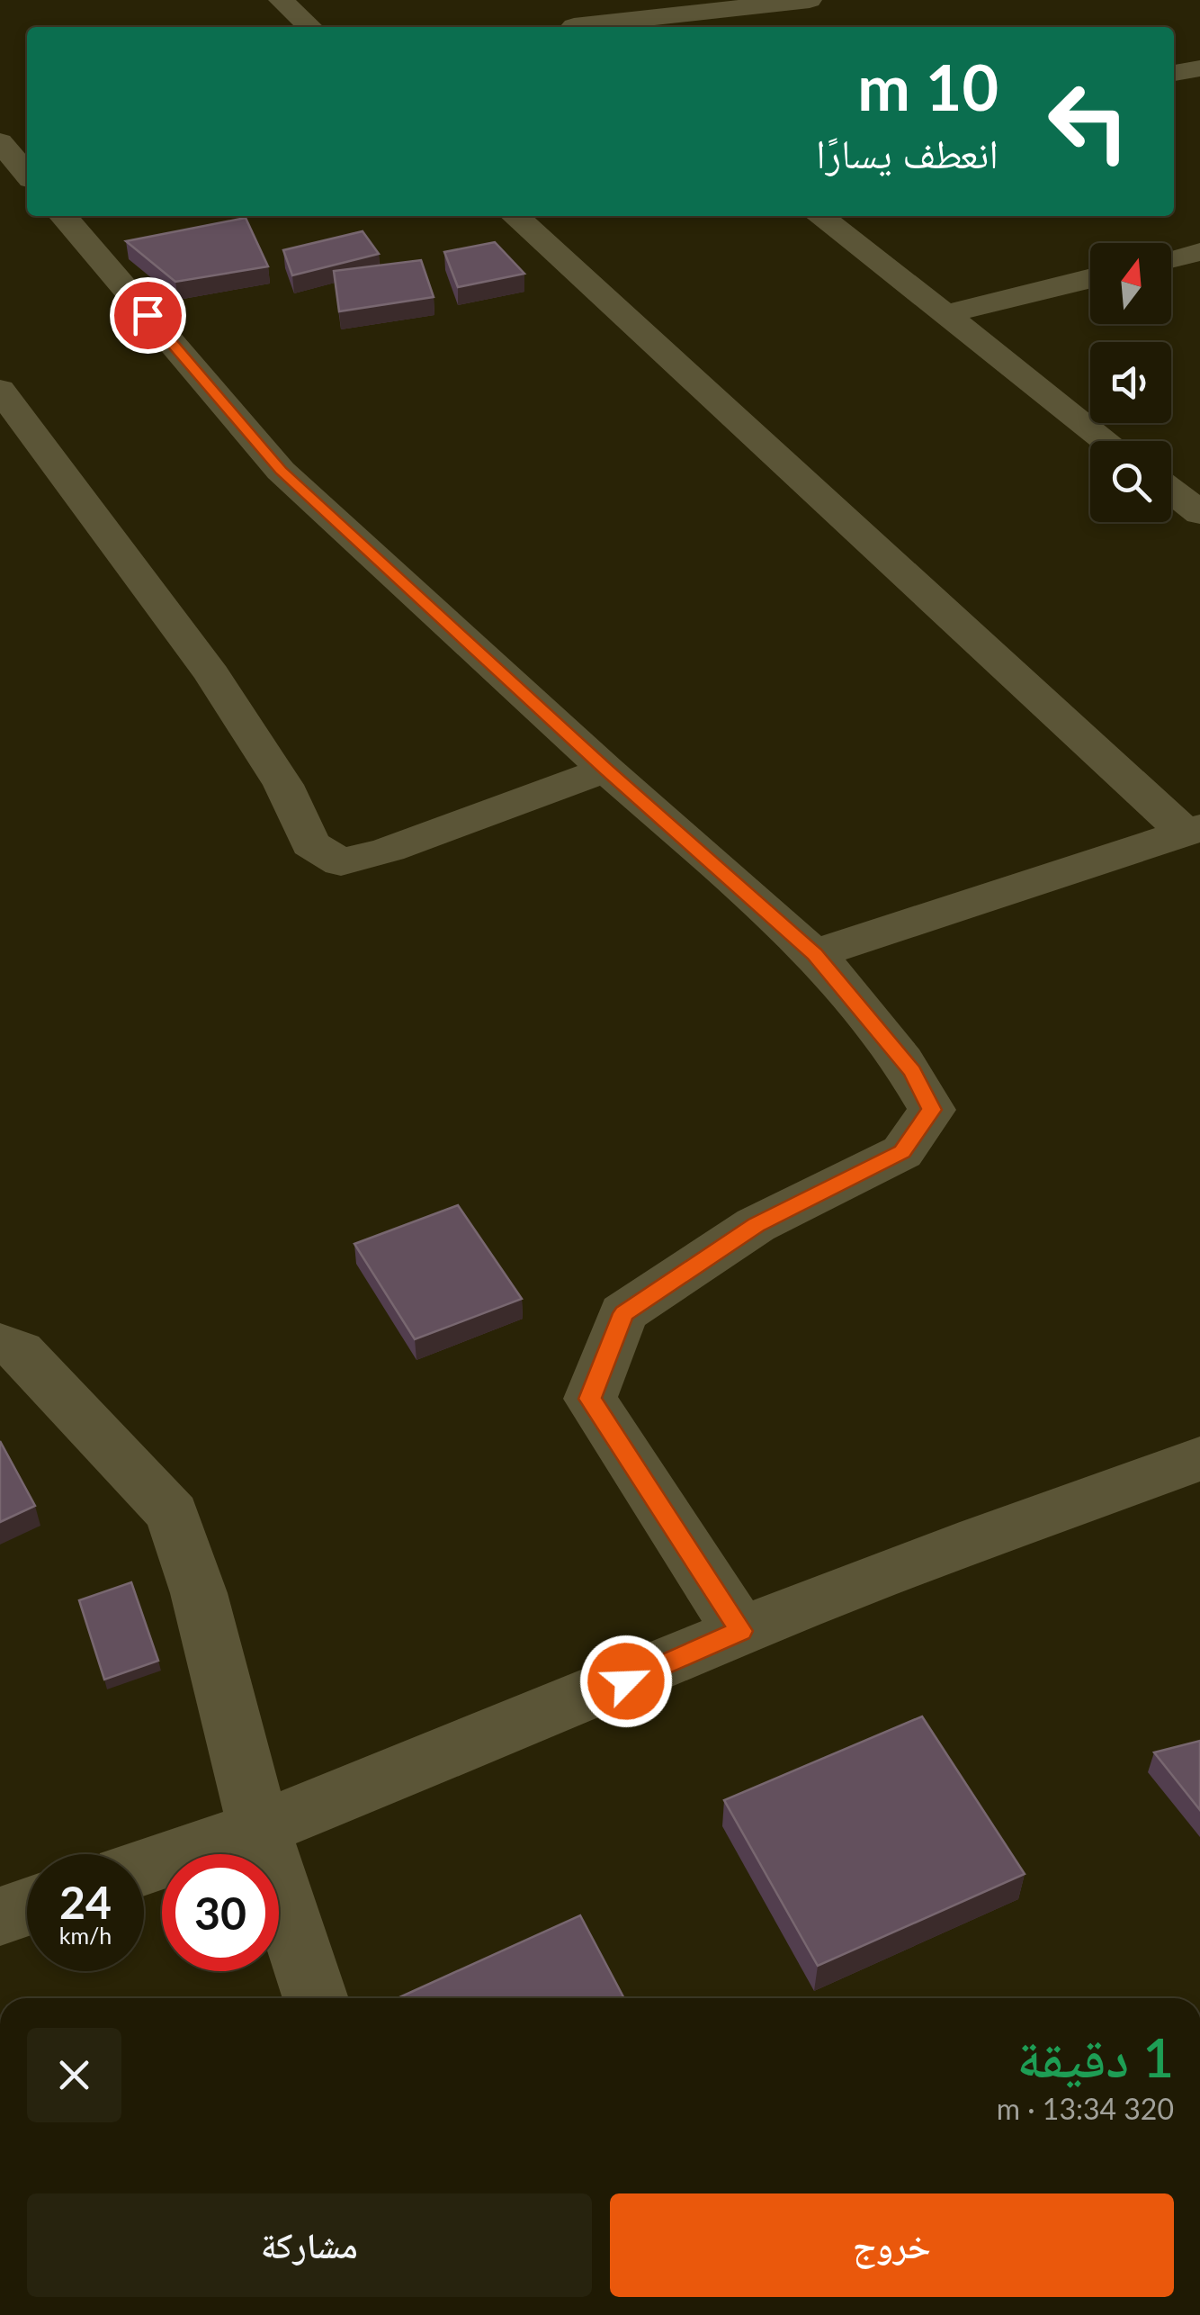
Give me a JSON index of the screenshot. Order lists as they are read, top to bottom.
{
  "north": "top",
  "page": {
    "turn": ["10 m", "انعطف يسارًا"],
    "speed": "24 km/h",
    "limit": "30",
    "heading": ["1 دقيقة", "320 m · 13:34"],
    "buttons": ["خروج", "مشاركة"]
  }
}
